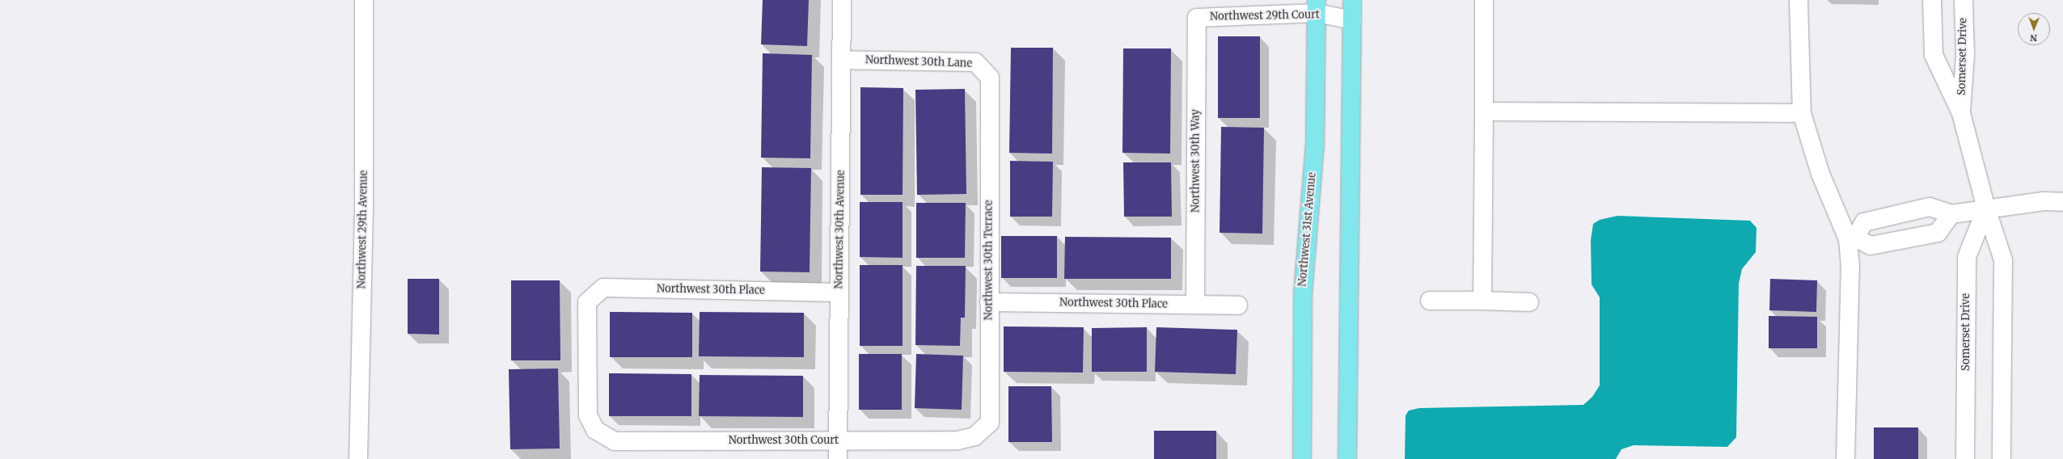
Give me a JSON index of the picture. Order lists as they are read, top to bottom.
{
  "streets": {
    "main road": ["Northwest 31st Avenue"],
    "street": [
      "Northwest 29th Court",
      "Somerset Drive",
      "Northwest 30th Lane",
      "Northwest 30th Way",
      "Northwest 29th Avenue",
      "Northwest 30th Avenue",
      "Northwest 30th Terrace",
      "Northwest 30th Place",
      "Northwest 30th Court"
    ]
  },
  "crossings": [
    ["Northwest 29th Court", "Northwest 30th Way"],
    ["Northwest 29th Court", "Northwest 31st Avenue"],
    ["Northwest 30th Lane", "Northwest 30th Avenue"],
    ["Northwest 30th Lane", "Northwest 30th Terrace"],
    ["Northwest 30th Way", "Northwest 30th Place"],
    ["Northwest 30th Avenue", "Northwest 30th Place"],
    ["Northwest 30th Avenue", "Northwest 30th Court"],
    ["Northwest 30th Terrace", "Northwest 30th Place"],
    ["Northwest 30th Terrace", "Northwest 30th Court"],
    ["Northwest 30th Place", "Northwest 30th Court"]
  ],
  "north": "bottom"
}
